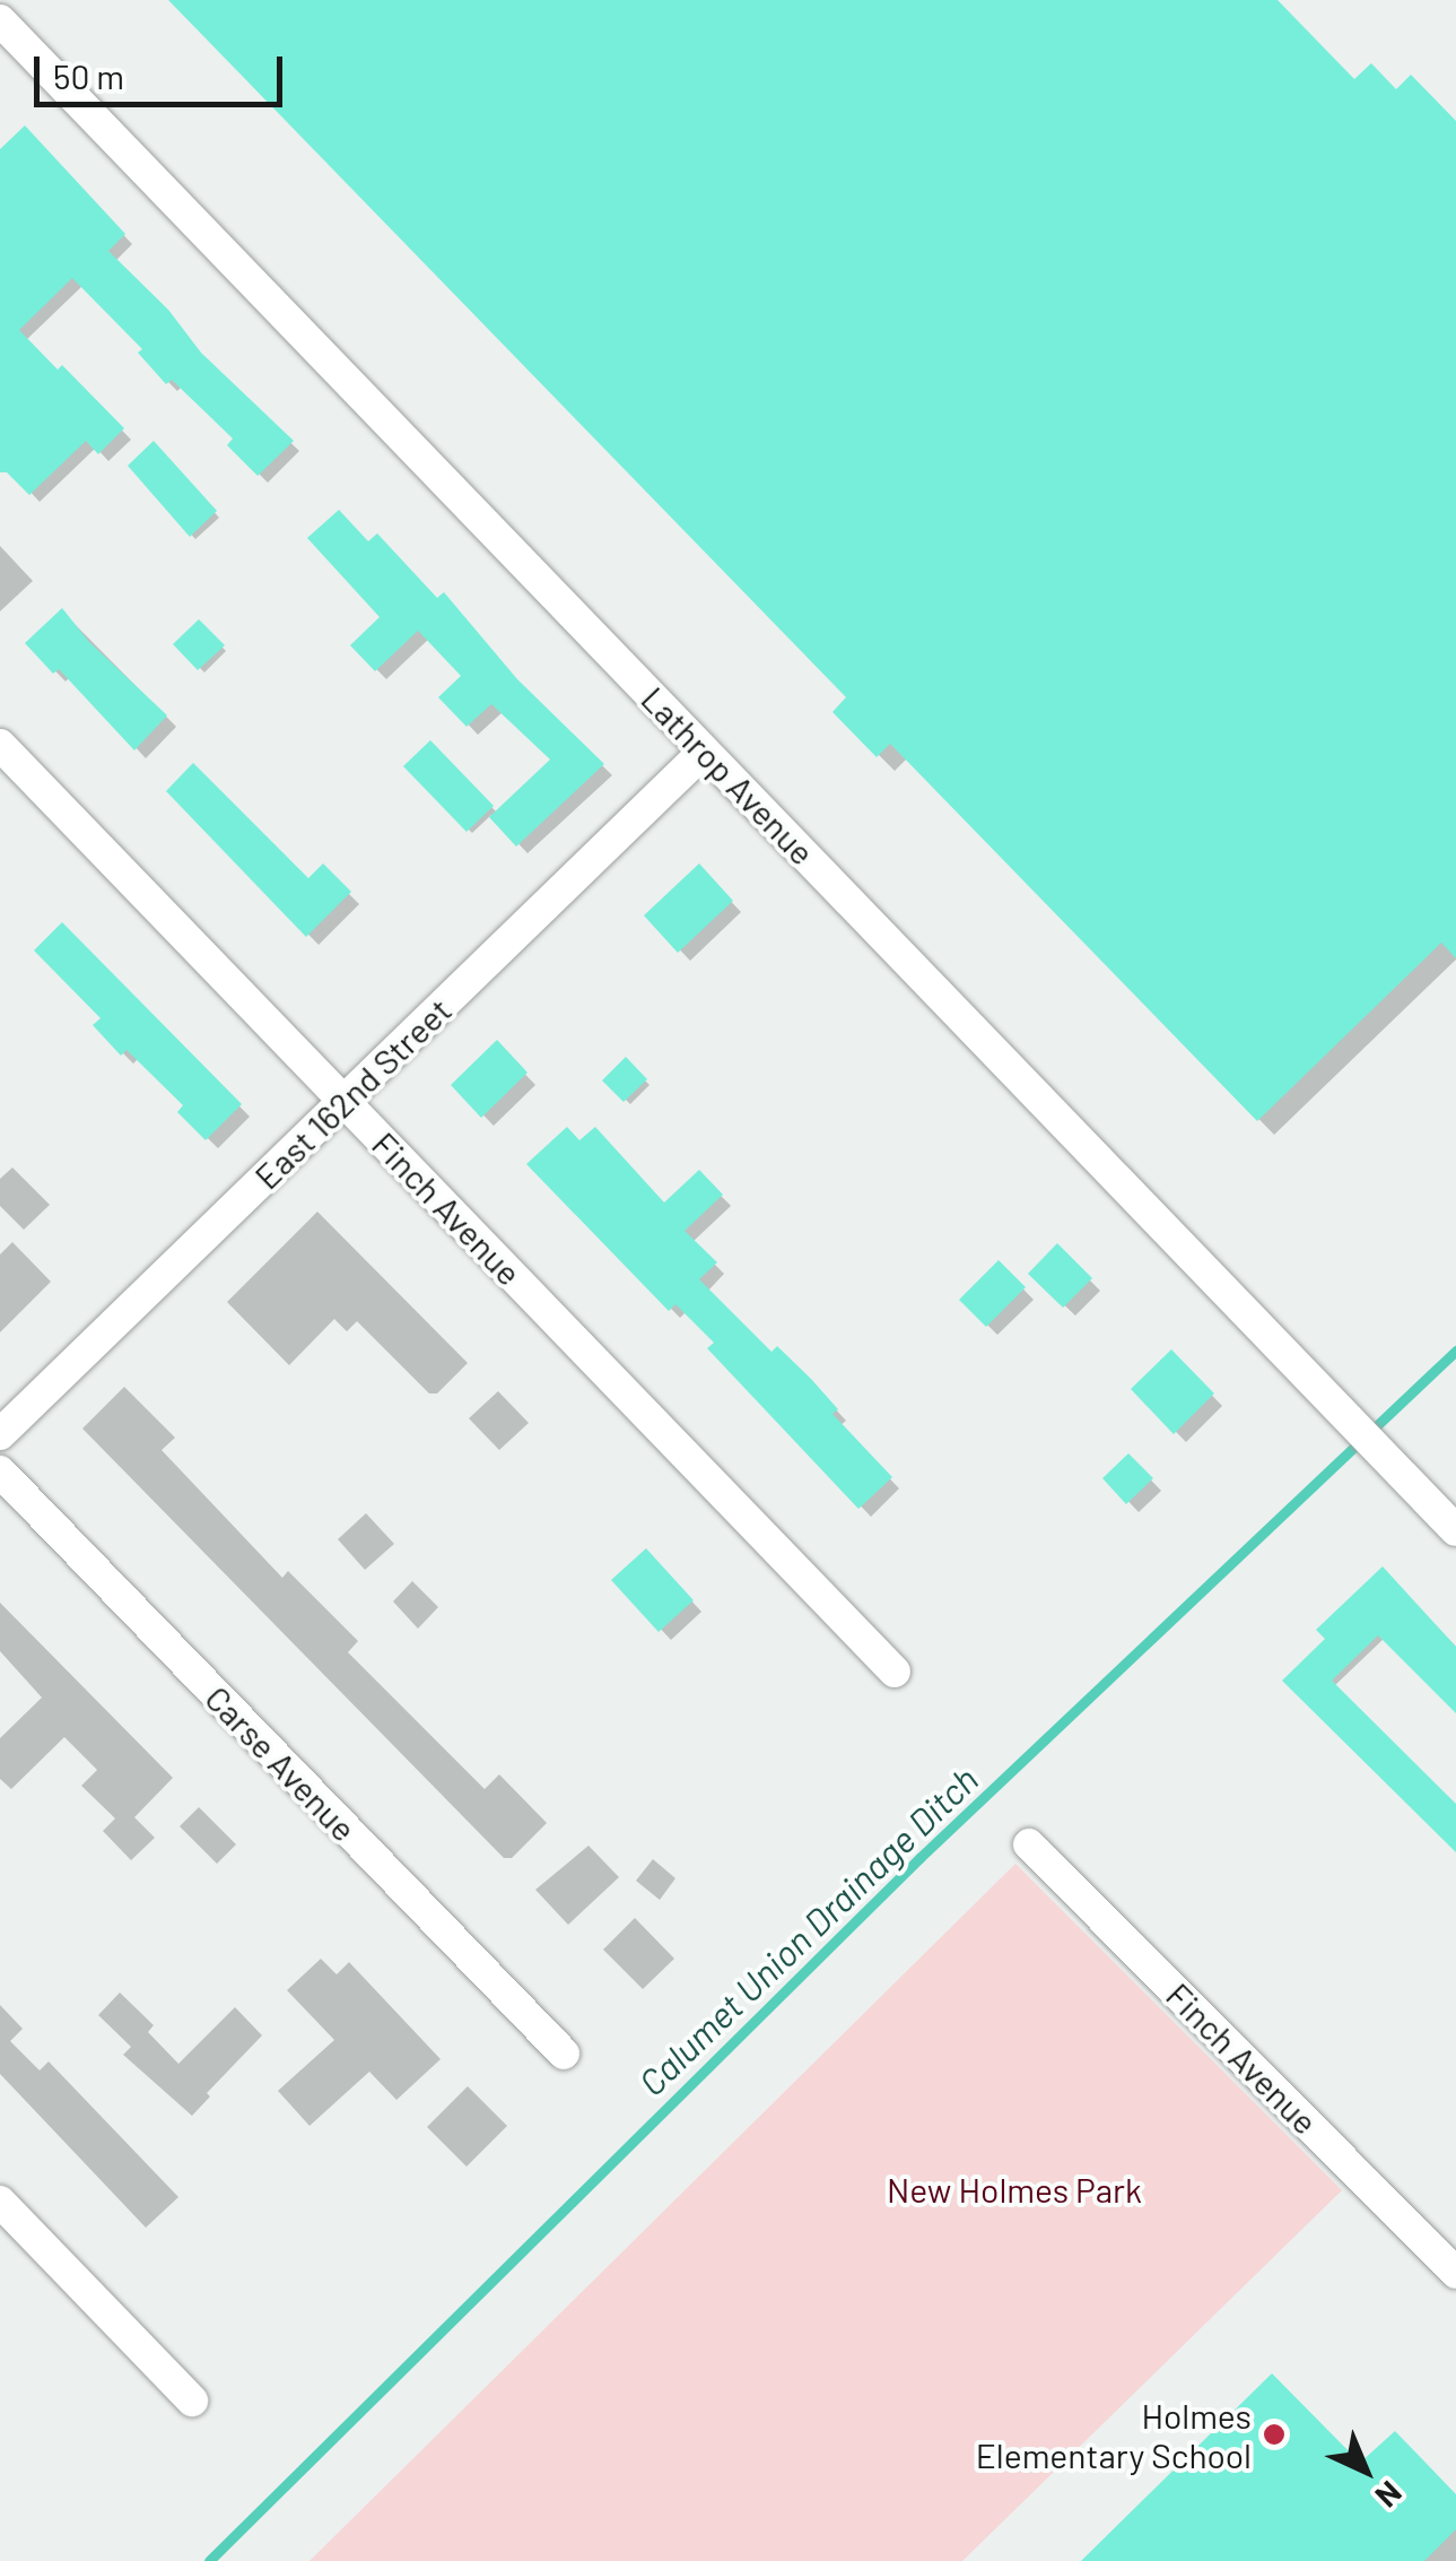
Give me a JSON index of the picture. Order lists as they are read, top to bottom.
{
  "streets": {
    "street": [
      "Lathrop Avenue",
      "East 162nd Street",
      "Finch Avenue",
      "Carse Avenue"
    ]
  },
  "crossings": [
    ["Lathrop Avenue", "East 162nd Street"],
    ["East 162nd Street", "Finch Avenue"]
  ],
  "water": ["Calumet Union Drainage Ditch"],
  "parks": ["New Holmes Park"],
  "places": ["Holmes Elementary School"],
  "scale_bar": "50 m",
  "north": "bottom right"
}
